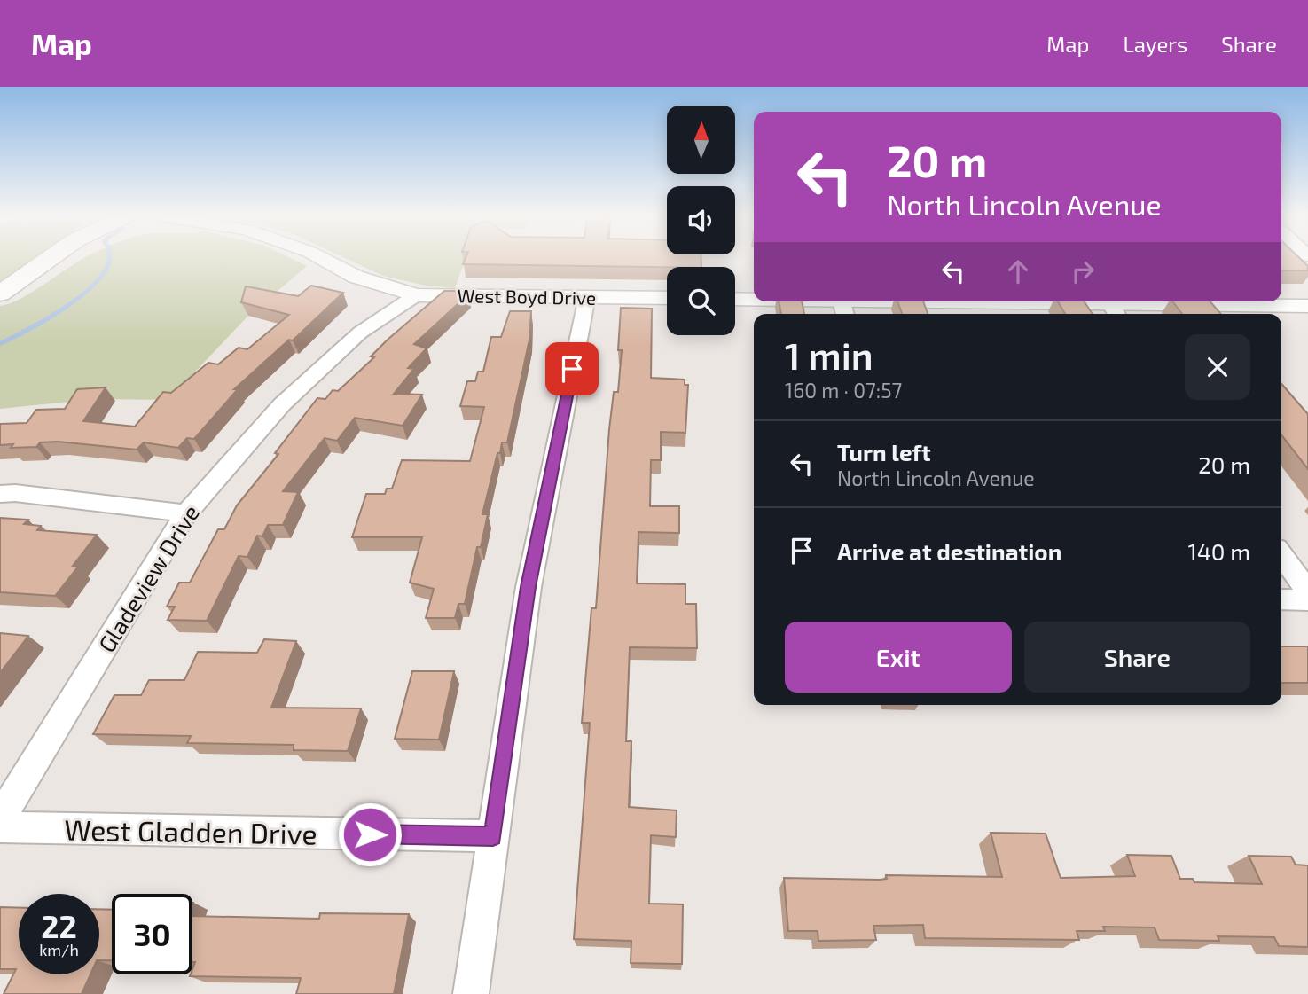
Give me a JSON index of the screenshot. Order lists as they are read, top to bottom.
{
  "streets": {
    "street": ["West Boyd Drive", "Gladeview Drive", "West Gladden Drive"]
  },
  "crossings": [
    ["West Boyd Drive", "Gladeview Drive"]
  ],
  "north": "top",
  "page": {
    "header": "Map",
    "nav": ["Map", "Layers", "Share"],
    "turn": ["20 m", "North Lincoln Avenue"],
    "heading": ["1 min", "160 m · 07:57"],
    "list": [
      {
        "name": "Turn left",
        "note": "North Lincoln Avenue",
        "value": "20 m"
      },
      {
        "name": "Arrive at destination",
        "value": "140 m"
      }
    ],
    "buttons": ["Exit", "Share"],
    "speed": "22 km/h",
    "limit": "30"
  }
}
